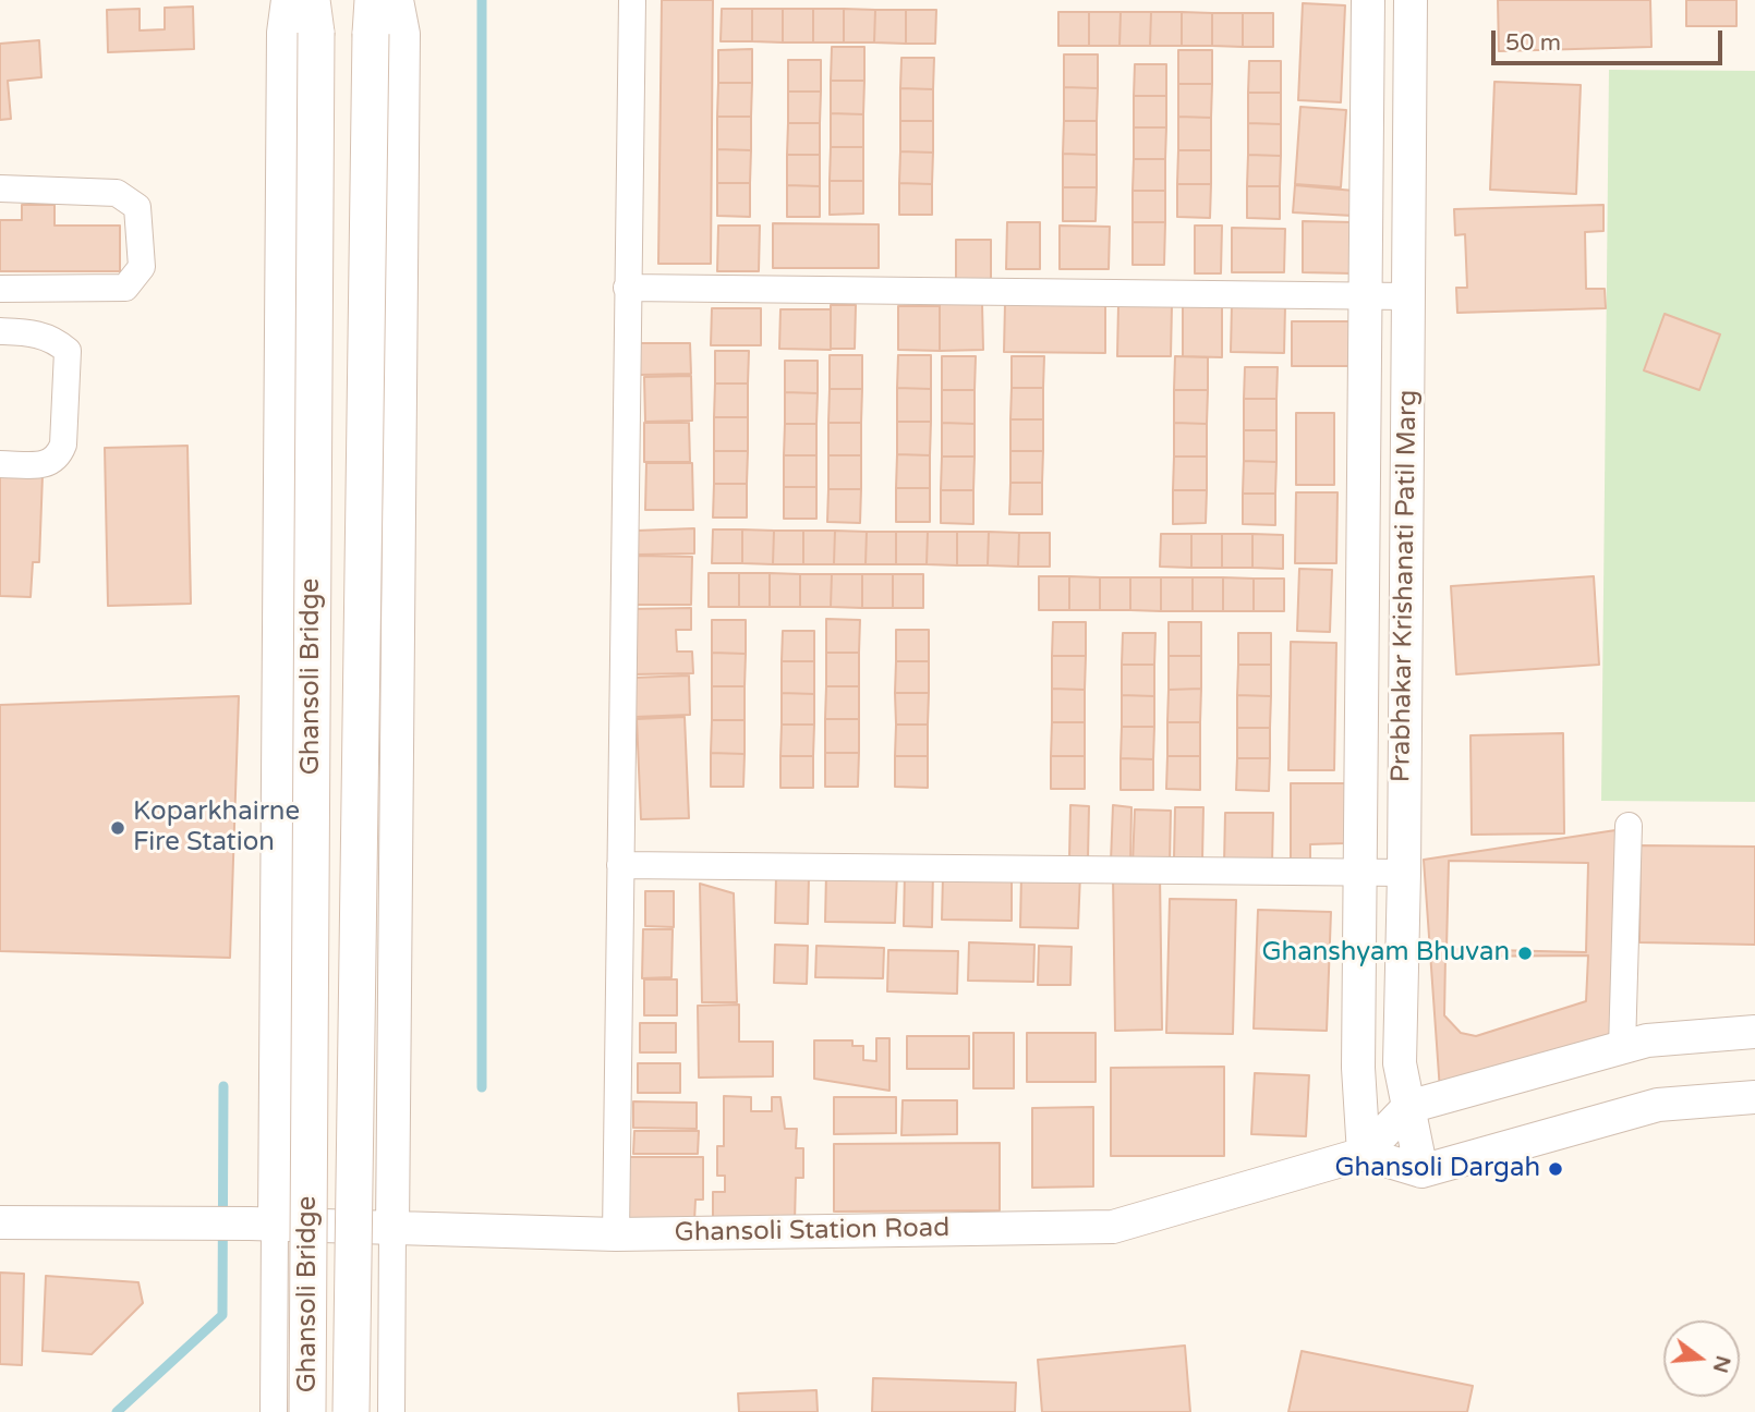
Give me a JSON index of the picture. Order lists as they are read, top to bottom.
{
  "streets": {
    "main road": ["Ghansoli Bridge"],
    "street": ["Prabhakar Krishanati Patil Marg", "Ghansoli Station Road"]
  },
  "crossings": [
    ["Prabhakar Krishanati Patil Marg", "Ghansoli Station Road"]
  ],
  "places": ["Koparkhairne Fire Station", "Ghanshyam Bhuvan", "Ghansoli Dargah"],
  "scale_bar": "50 m",
  "north": "right"
}
